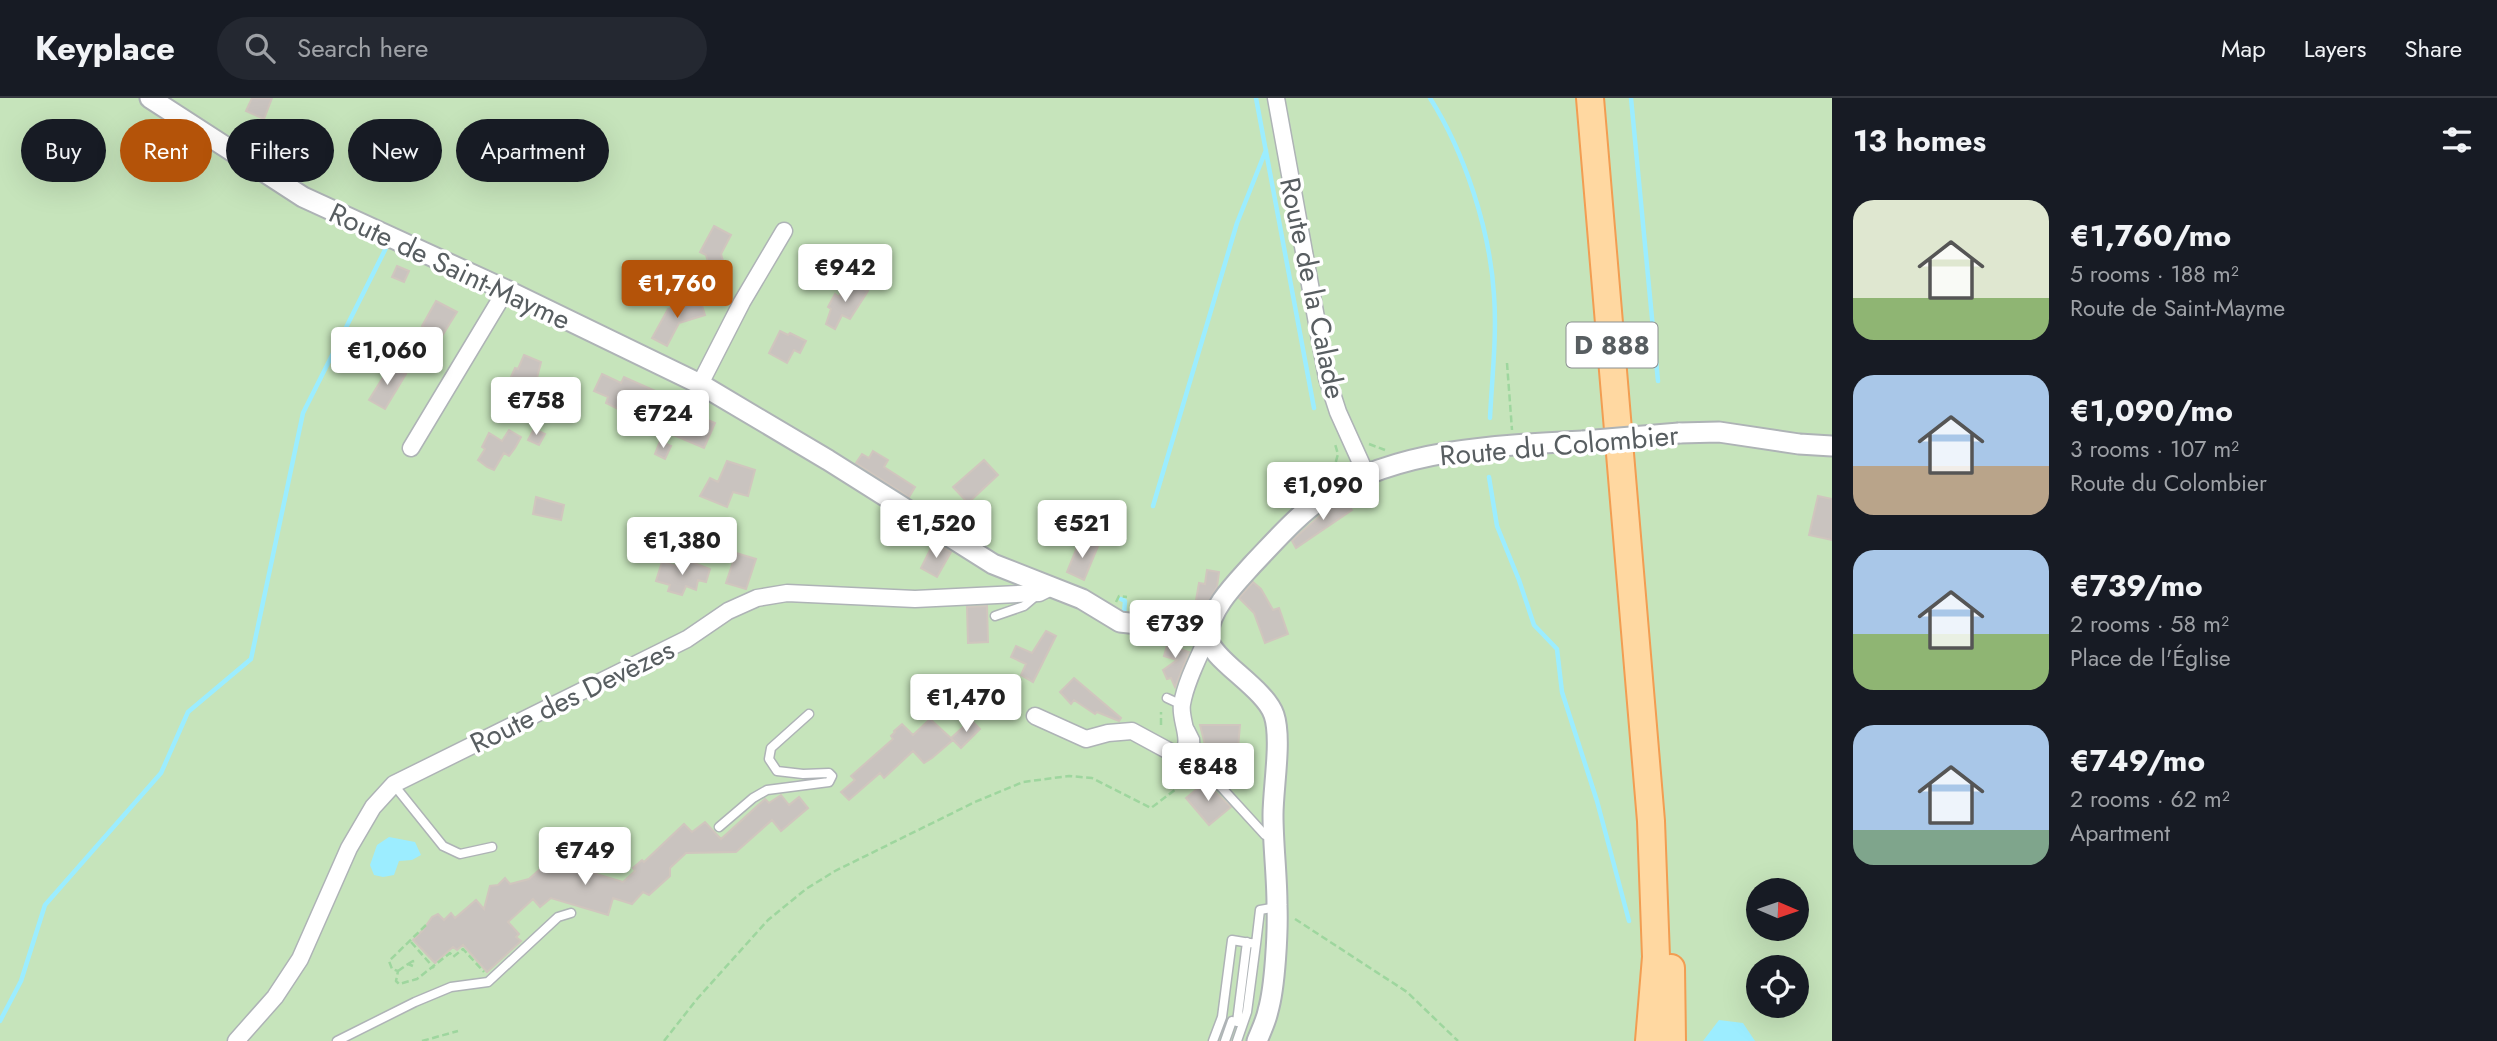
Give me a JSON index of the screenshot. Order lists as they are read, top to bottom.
{
  "streets": {
    "main road": ["D 888"],
    "street": [
      "Route de Saint-Mayme",
      "Route de la Calade",
      "Route du Colombier",
      "Route des Devèzes"
    ]
  },
  "crossings": [
    ["Route de Saint-Mayme", "Route du Colombier"],
    ["Route de Saint-Mayme", "Route des Devèzes"],
    ["Route de la Calade", "Route du Colombier"]
  ],
  "north": "right",
  "page": {
    "header": "Keyplace",
    "search": "Search here",
    "nav": ["Map", "Layers", "Share"],
    "heading": "13 homes",
    "chip": [
      "Buy",
      "Rent",
      "Filters",
      "New",
      "Apartment"
    ],
    "list": [
      {
        "name": "€1,760/mo",
        "note": "5 rooms · 188 m² · Route de Saint-Mayme"
      },
      {
        "name": "€1,090/mo",
        "note": "3 rooms · 107 m² · Route du Colombier"
      },
      {
        "name": "€739/mo",
        "note": "2 rooms · 58 m² · Place de l'Église"
      },
      {
        "name": "€749/mo",
        "note": "2 rooms · 62 m² · Apartment"
      }
    ],
    "price": [
      "€942",
      "€1,760",
      "€1,060",
      "€758",
      "€724",
      "€1,090",
      "€1,520",
      "€521",
      "€1,380",
      "€739",
      "€1,470",
      "€848",
      "€749"
    ]
  }
}
